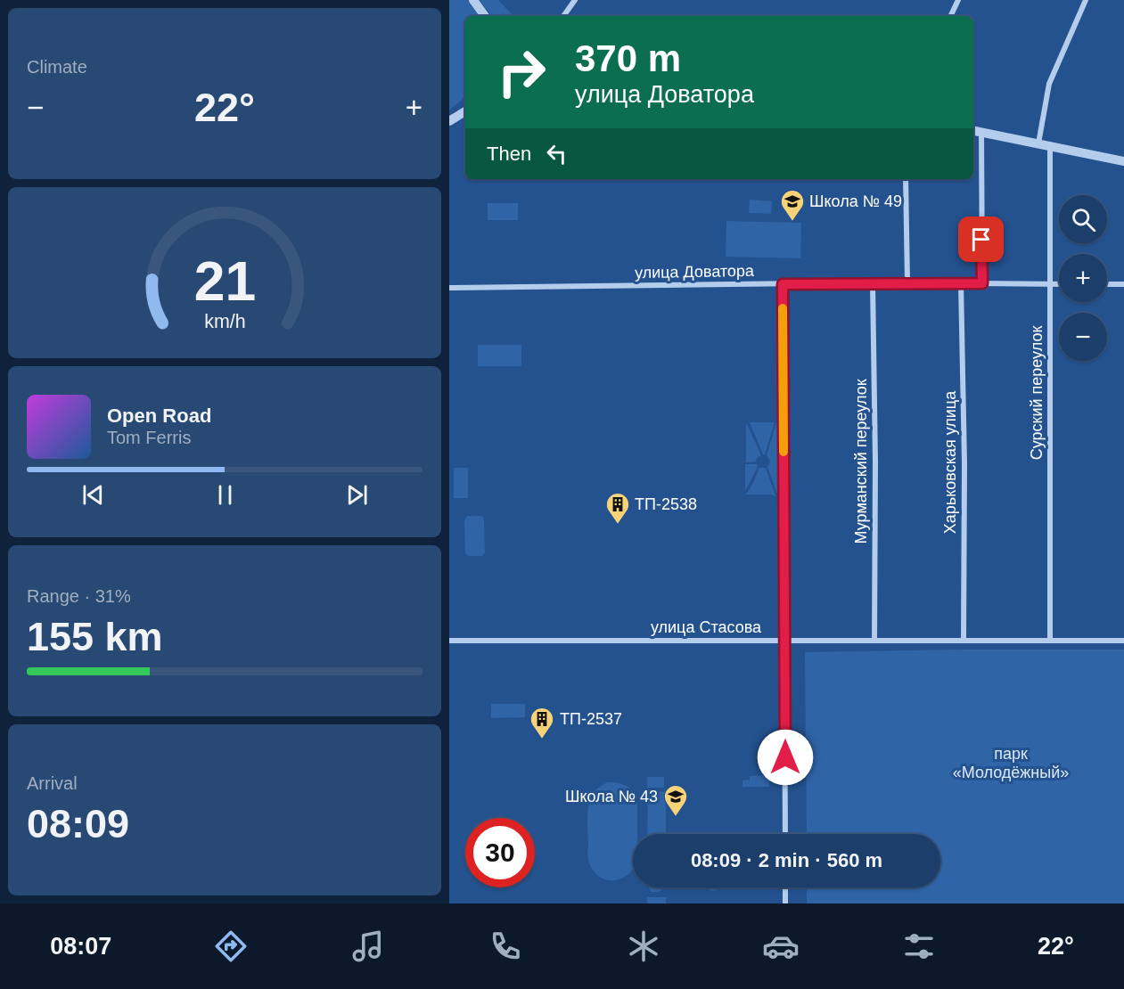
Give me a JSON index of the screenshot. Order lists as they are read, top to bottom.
{
  "streets": {
    "street": [
      "улица Доватора",
      "Сурский переулок",
      "Мурманский переулок",
      "Харьковская улица",
      "улица Стасова"
    ]
  },
  "crossings": [
    ["улица Доватора", "Сурский переулок"],
    ["улица Доватора", "Мурманский переулок"],
    ["улица Доватора", "Харьковская улица"],
    ["Сурский переулок", "улица Стасова"],
    ["Мурманский переулок", "улица Стасова"],
    ["Харьковская улица", "улица Стасова"]
  ],
  "parks": ["парк «Молодёжный»"],
  "places": {
    "school or university": ["Школа № 49", "Школа № 43"],
    "building": ["ТП-2538", "ТП-2537"]
  },
  "page": {
    "tile": [
      "Climate",
      ["Range · 31%", "155 km"],
      ["Arrival", "08:09"]
    ],
    "turn": ["370 m", "улица Доватора"],
    "heat": ["−", "22°", "+"],
    "then": "Then",
    "map_buttons": ["+", "−"],
    "song": ["Open Road", "Tom Ferris"],
    "limit": "30",
    "trip": "08:09 · 2 min · 560 m",
    "tabs": ["08:07", "22°"],
    "gauge": ["21", "km/h"]
  }
}
